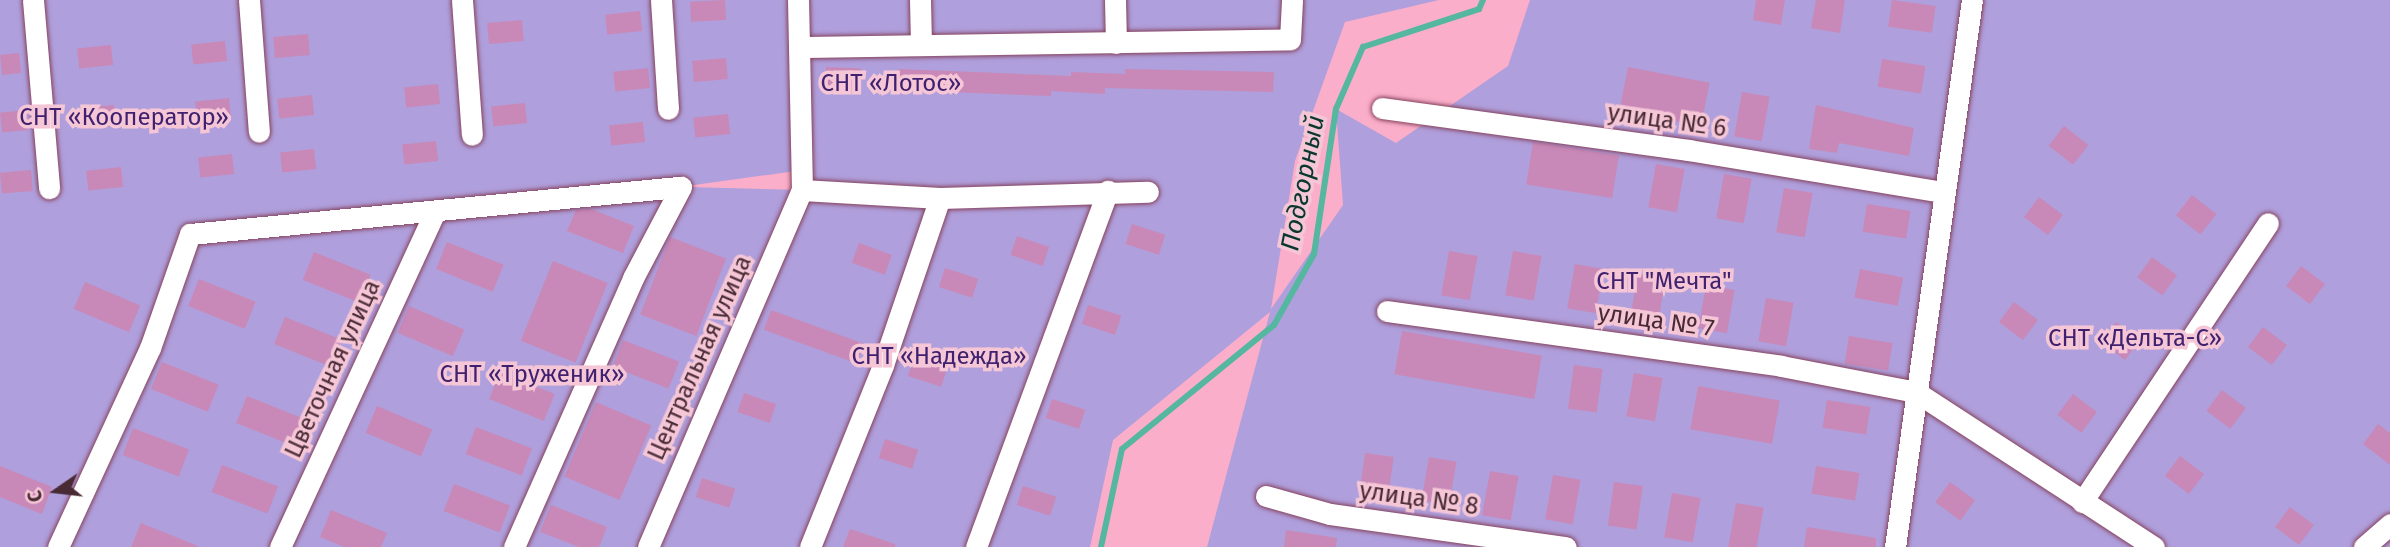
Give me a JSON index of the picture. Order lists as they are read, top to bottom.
{
  "streets": {
    "street": [
      "улица № 6",
      "улица № 7",
      "Центральная улица",
      "Цветочная улица",
      "улица № 8"
    ]
  },
  "water": ["Подгорный"],
  "parks": [
    "СНТ «Лотос»",
    "СНТ «Кооператор»",
    "СНТ \"Мечта\"",
    "СНТ «Дельта-С»",
    "СНТ «Надежда»",
    "СНТ «Труженик»"
  ],
  "north": "left"
}
